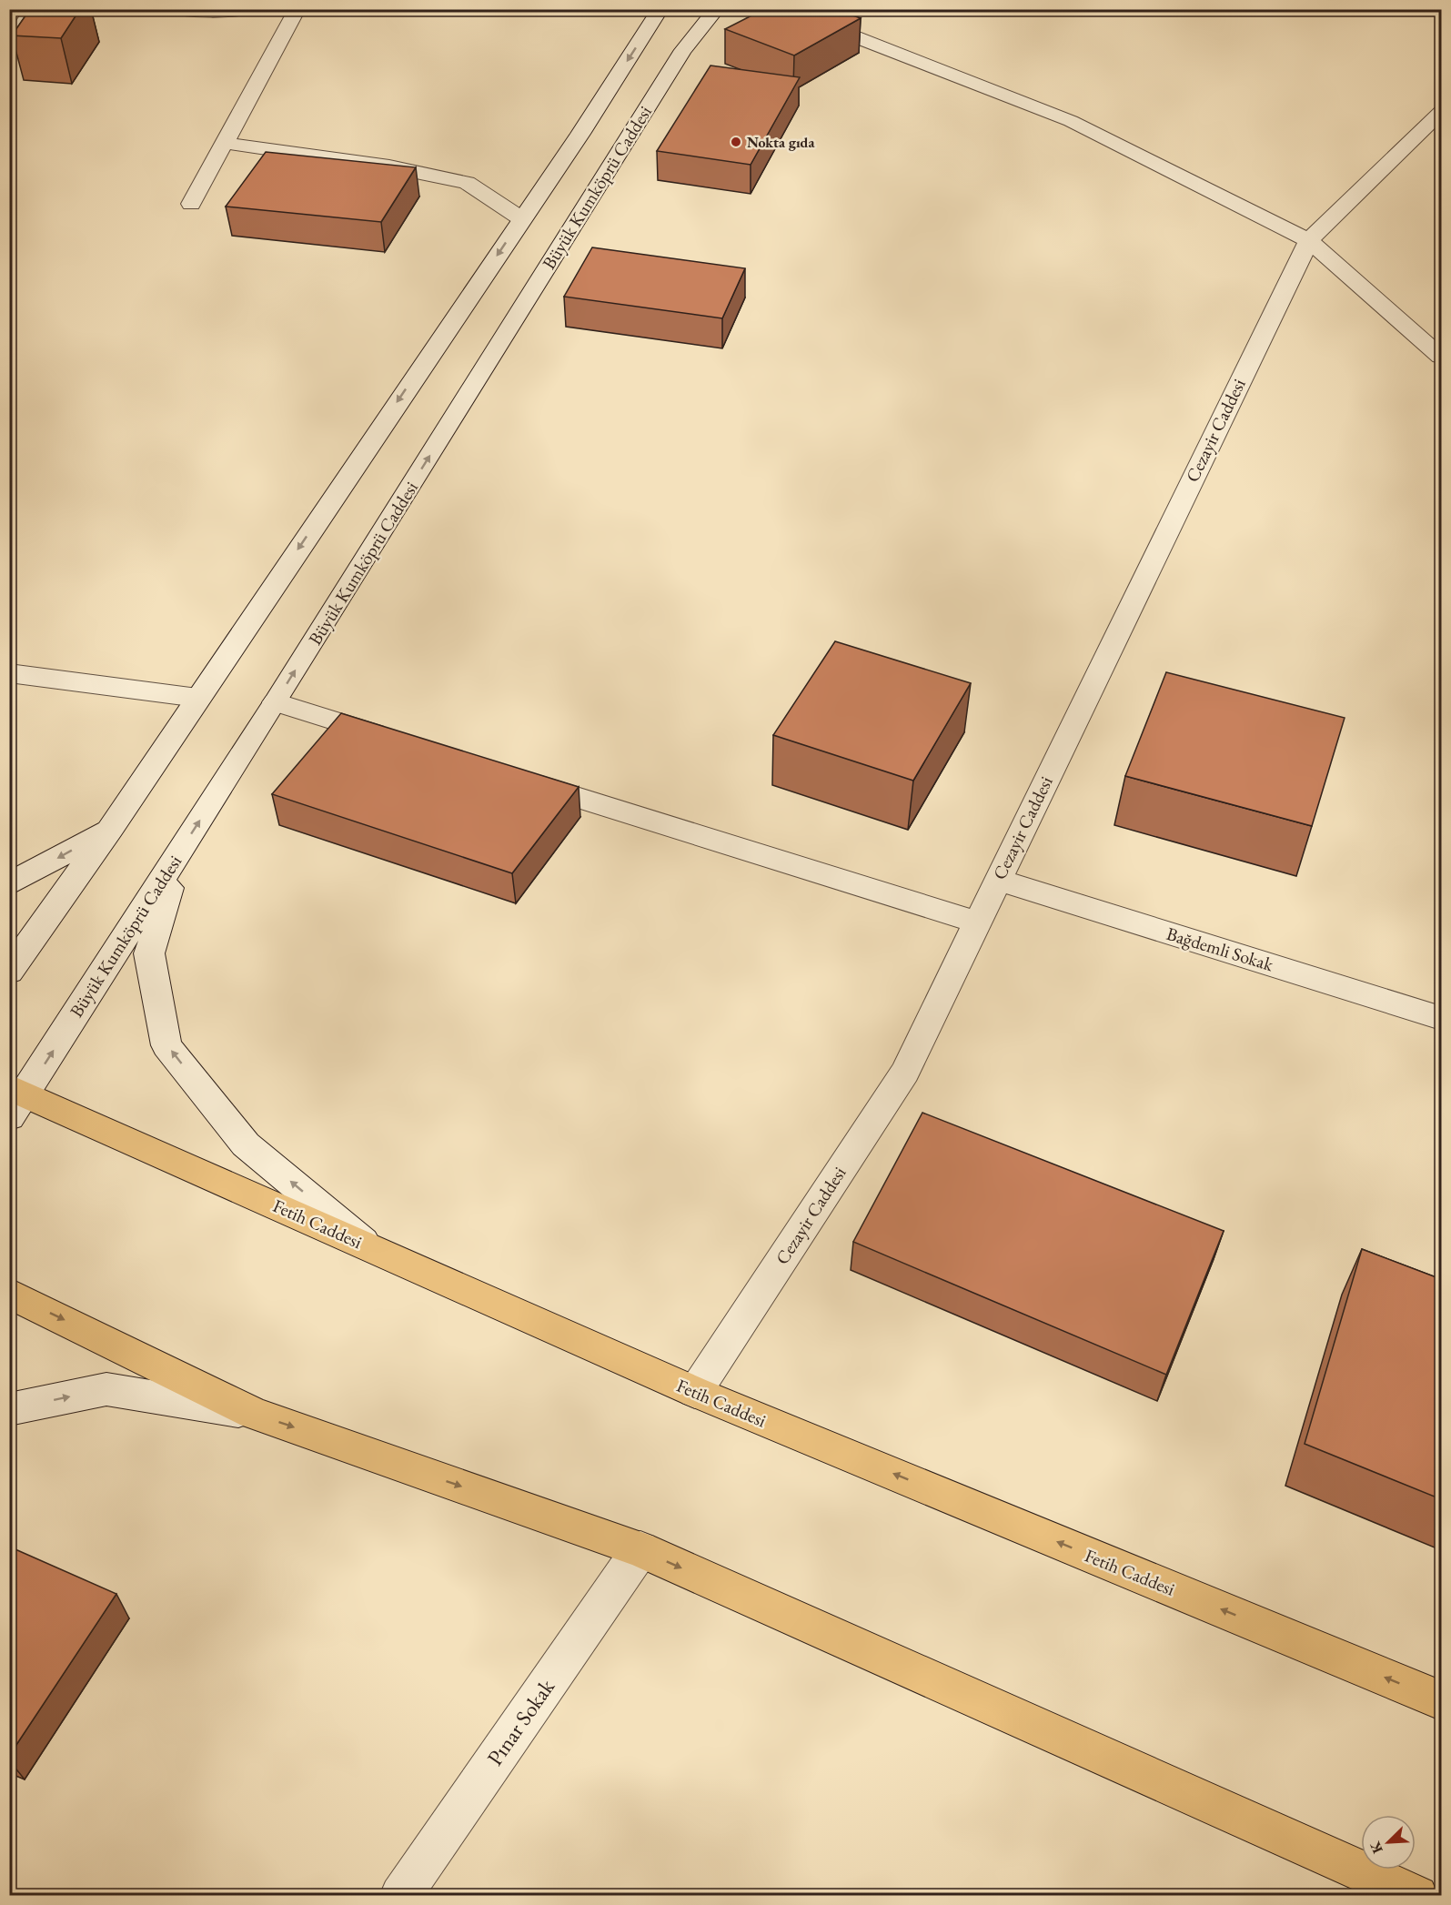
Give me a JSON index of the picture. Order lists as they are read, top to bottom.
{
  "streets": {
    "main road": ["Fetih Caddesi"],
    "street": [
      "Büyük Kumköprü Caddesi",
      "Cezayir Caddesi",
      "Bağdemli Sokak",
      "Pınar Sokak"
    ]
  },
  "crossings": [
    ["Büyük Kumköprü Caddesi", "Fetih Caddesi"],
    ["Cezayir Caddesi", "Bağdemli Sokak"],
    ["Cezayir Caddesi", "Fetih Caddesi"]
  ],
  "places": ["Nokta gıda"],
  "north": "bottom left"
}
